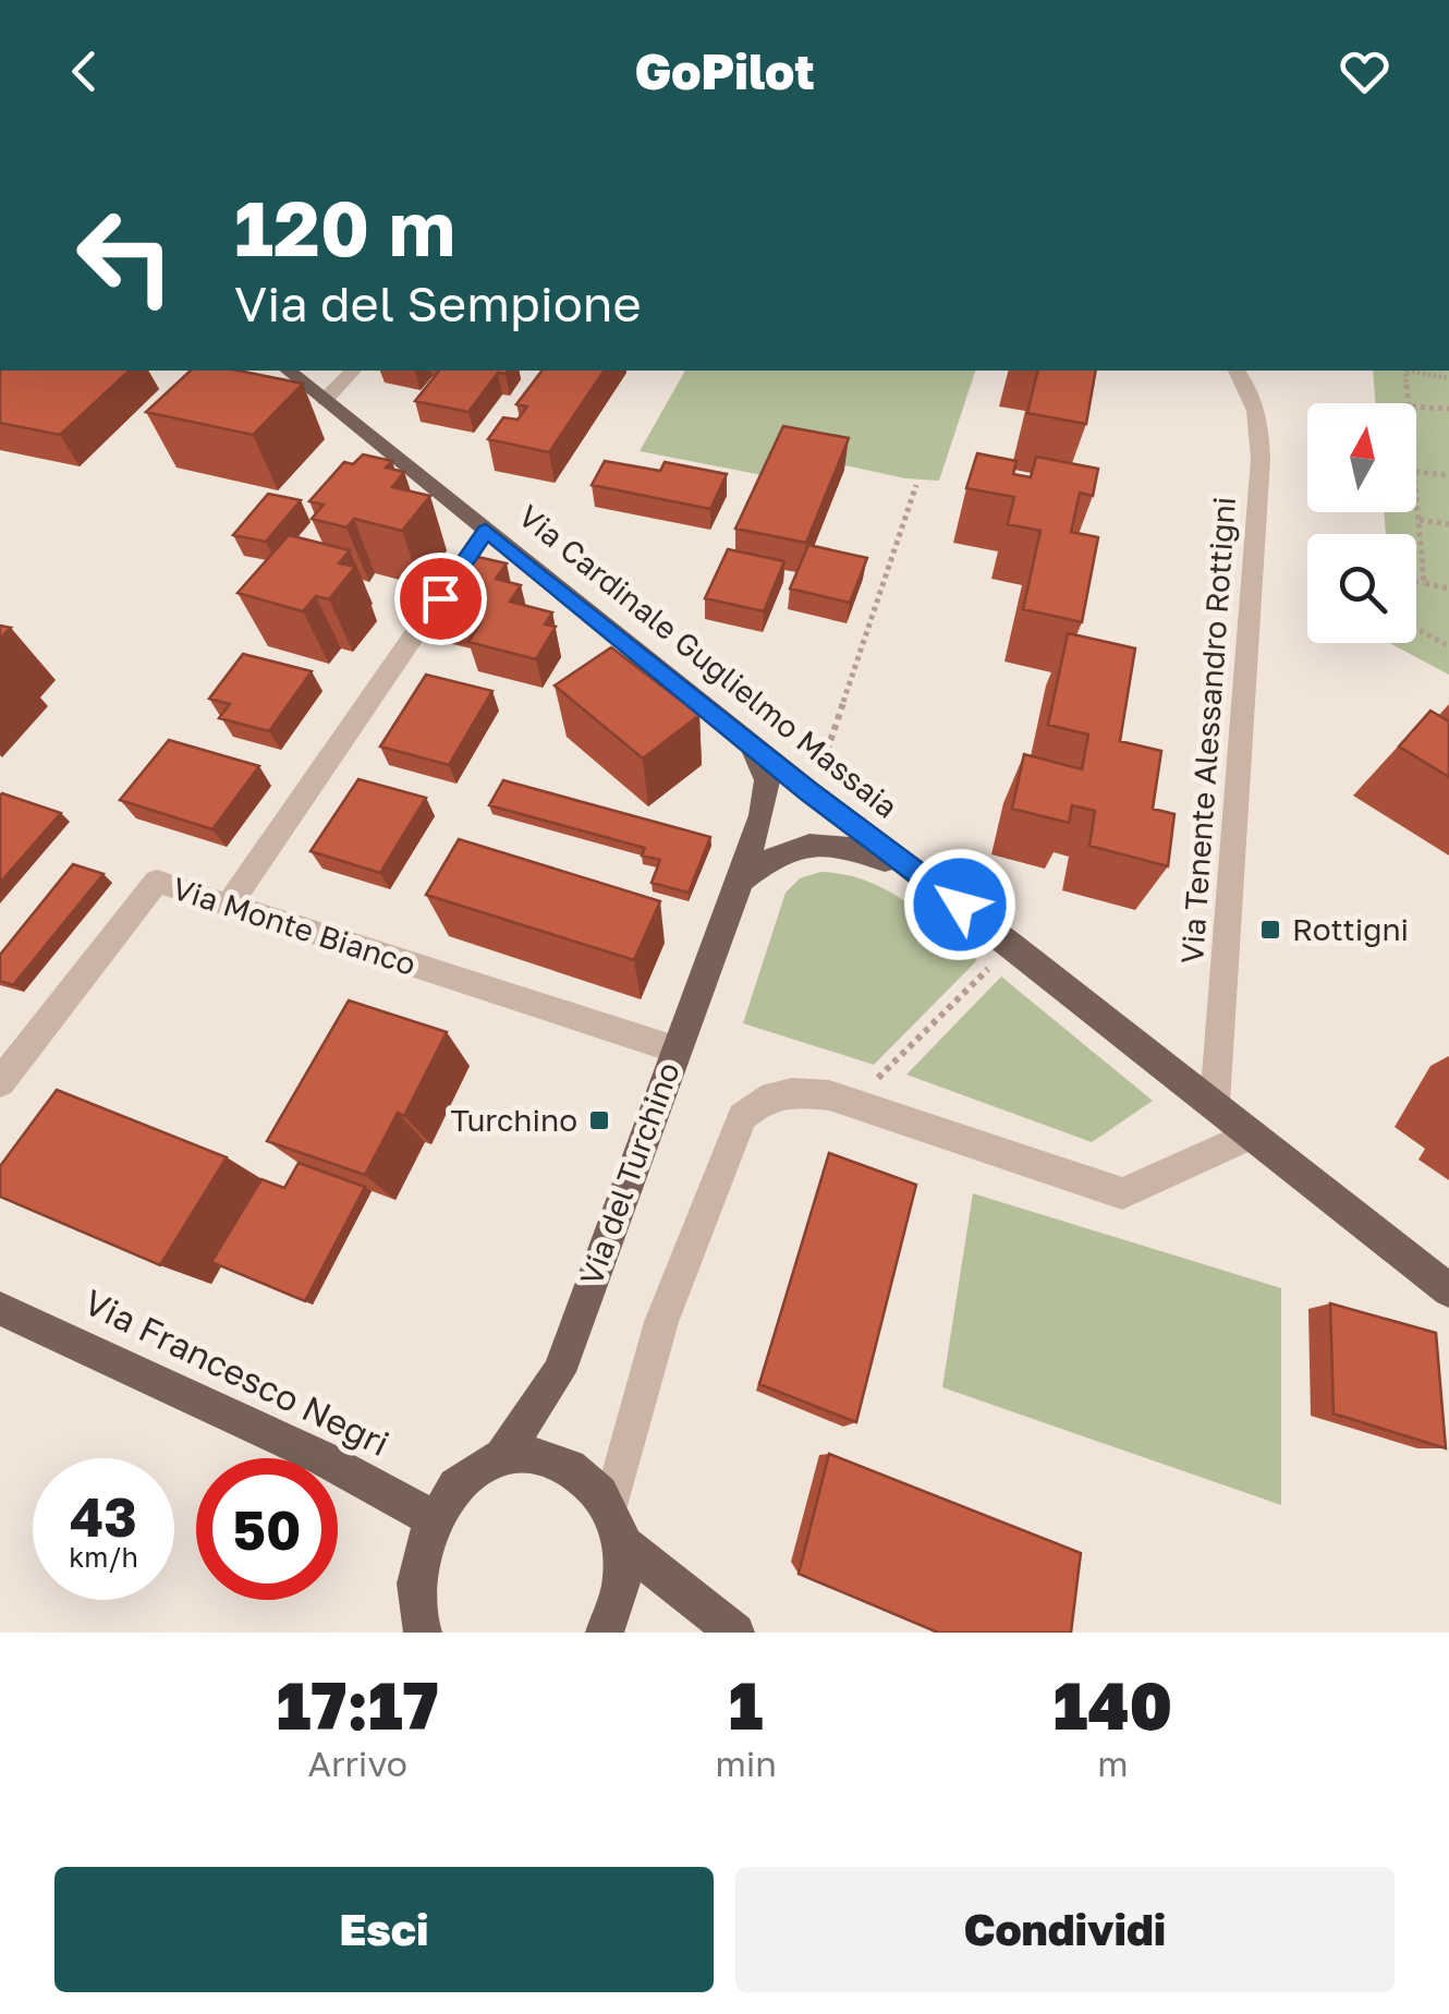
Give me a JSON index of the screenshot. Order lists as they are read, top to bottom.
{
  "streets": {
    "main road": ["Via Cardinale Guglielmo Massaia", "Via del Turchino", "Via Francesco Negri"],
    "street": ["Via Tenente Alessandro Rottigni", "Via Monte Bianco"]
  },
  "crossings": [
    ["Via Cardinale Guglielmo Massaia", "Via Tenente Alessandro Rottigni"],
    ["Via Cardinale Guglielmo Massaia", "Via del Turchino"],
    ["Via Monte Bianco", "Via del Turchino"]
  ],
  "places": {
    "transit": ["Rottigni", "Turchino"]
  },
  "north": "top",
  "page": {
    "header": "GoPilot",
    "turn": ["120 m", "Via del Sempione"],
    "speed": "43 km/h",
    "limit": "50",
    "eta": [
      "17:17",
      "Arrivo",
      "1",
      "min",
      "140",
      "m"
    ],
    "buttons": ["Esci", "Condividi"]
  }
}
